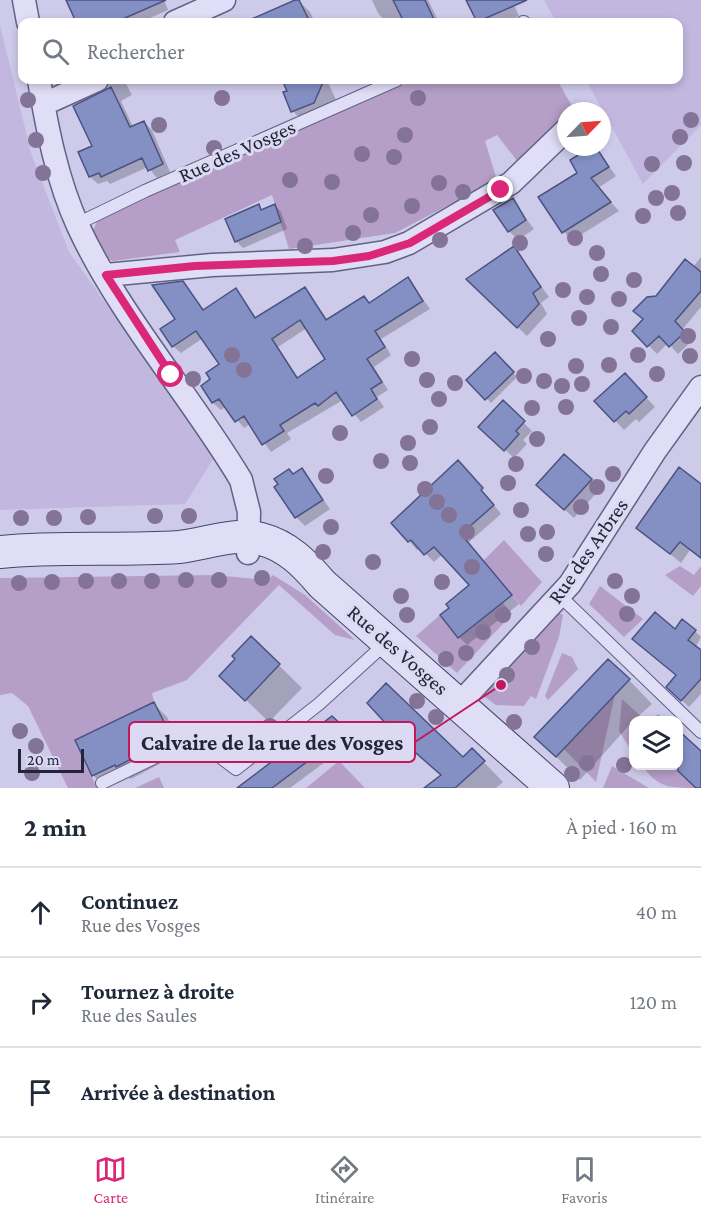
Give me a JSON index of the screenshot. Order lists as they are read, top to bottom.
{
  "streets": {
    "main road": ["Rue des Vosges"],
    "street": ["Rue des Arbres"]
  },
  "crossings": [
    ["Rue des Vosges", "Rue des Arbres"]
  ],
  "places": ["Calvaire de la rue des Vosges"],
  "scale_bar": "20 m",
  "north": "top right",
  "page": {
    "search": "Rechercher",
    "scale": "20 m",
    "heading": ["2 min", "À pied · 160 m"],
    "list": [
      ["Continuez", "Rue des Vosges", "40 m"],
      ["Tournez à droite", "Rue des Saules", "120 m"],
      "Arrivée à destination"
    ],
    "nav": ["Carte", "Itinéraire", "Favoris"]
  }
}
